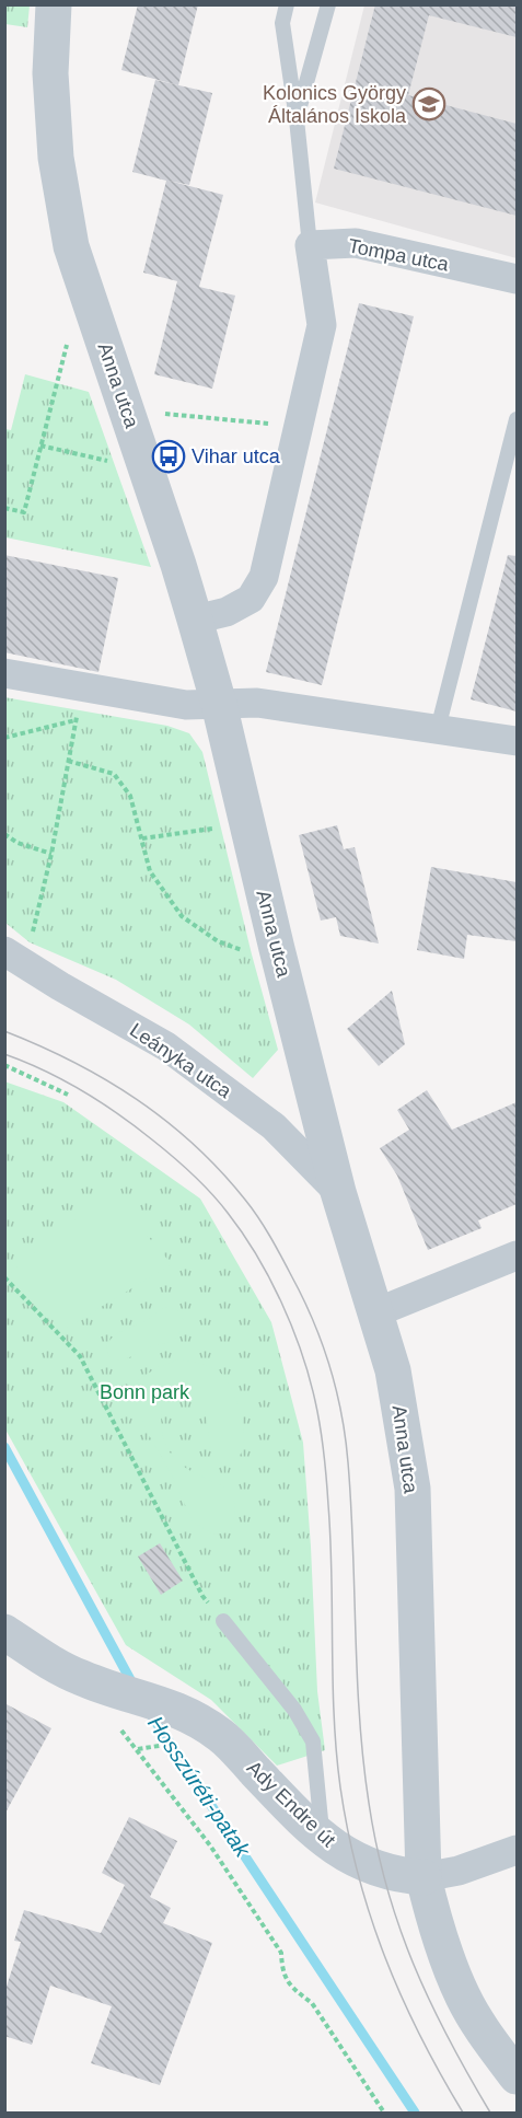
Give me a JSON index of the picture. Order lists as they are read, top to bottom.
{
  "streets": {
    "street": [
      "Tompa utca",
      "Anna utca",
      "Leányka utca",
      "Ady Endre út"
    ]
  },
  "crossings": [
    ["Anna utca", "Leányka utca"],
    ["Anna utca", "Ady Endre út"]
  ],
  "water": ["Hosszúréti-patak"],
  "parks": ["Bonn park"],
  "places": {
    "school or university": ["Kolonics György Általános Iskola"],
    "bus stop": ["Vihar utca"]
  }
}
